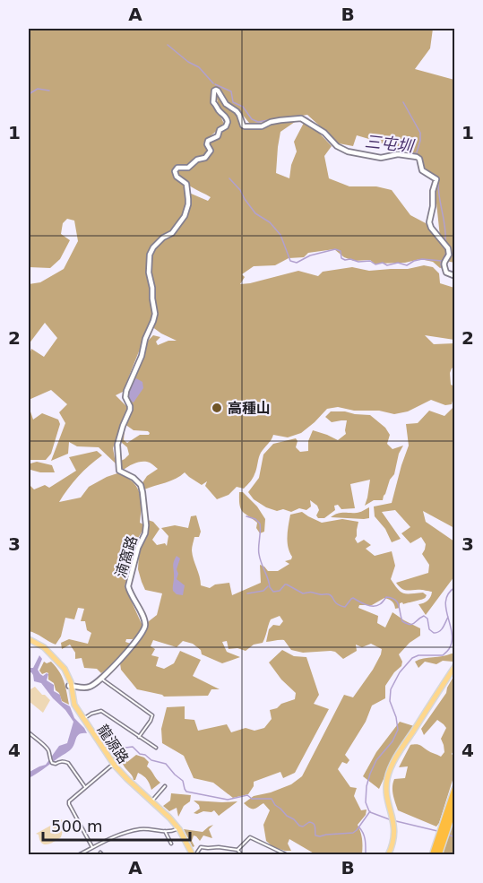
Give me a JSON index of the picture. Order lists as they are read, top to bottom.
{
  "streets": {
    "main road": ["龍源路"],
    "street": ["湳窩路"]
  },
  "crossings": [
    ["湳窩路", "龍源路"]
  ],
  "water": ["三屯圳"],
  "places": ["高種山"],
  "scale_bar": "500 m",
  "grid": {
    "columns": ["A", "B"],
    "rows": [
      "1",
      "2",
      "3",
      "4"
    ]
  }
}
